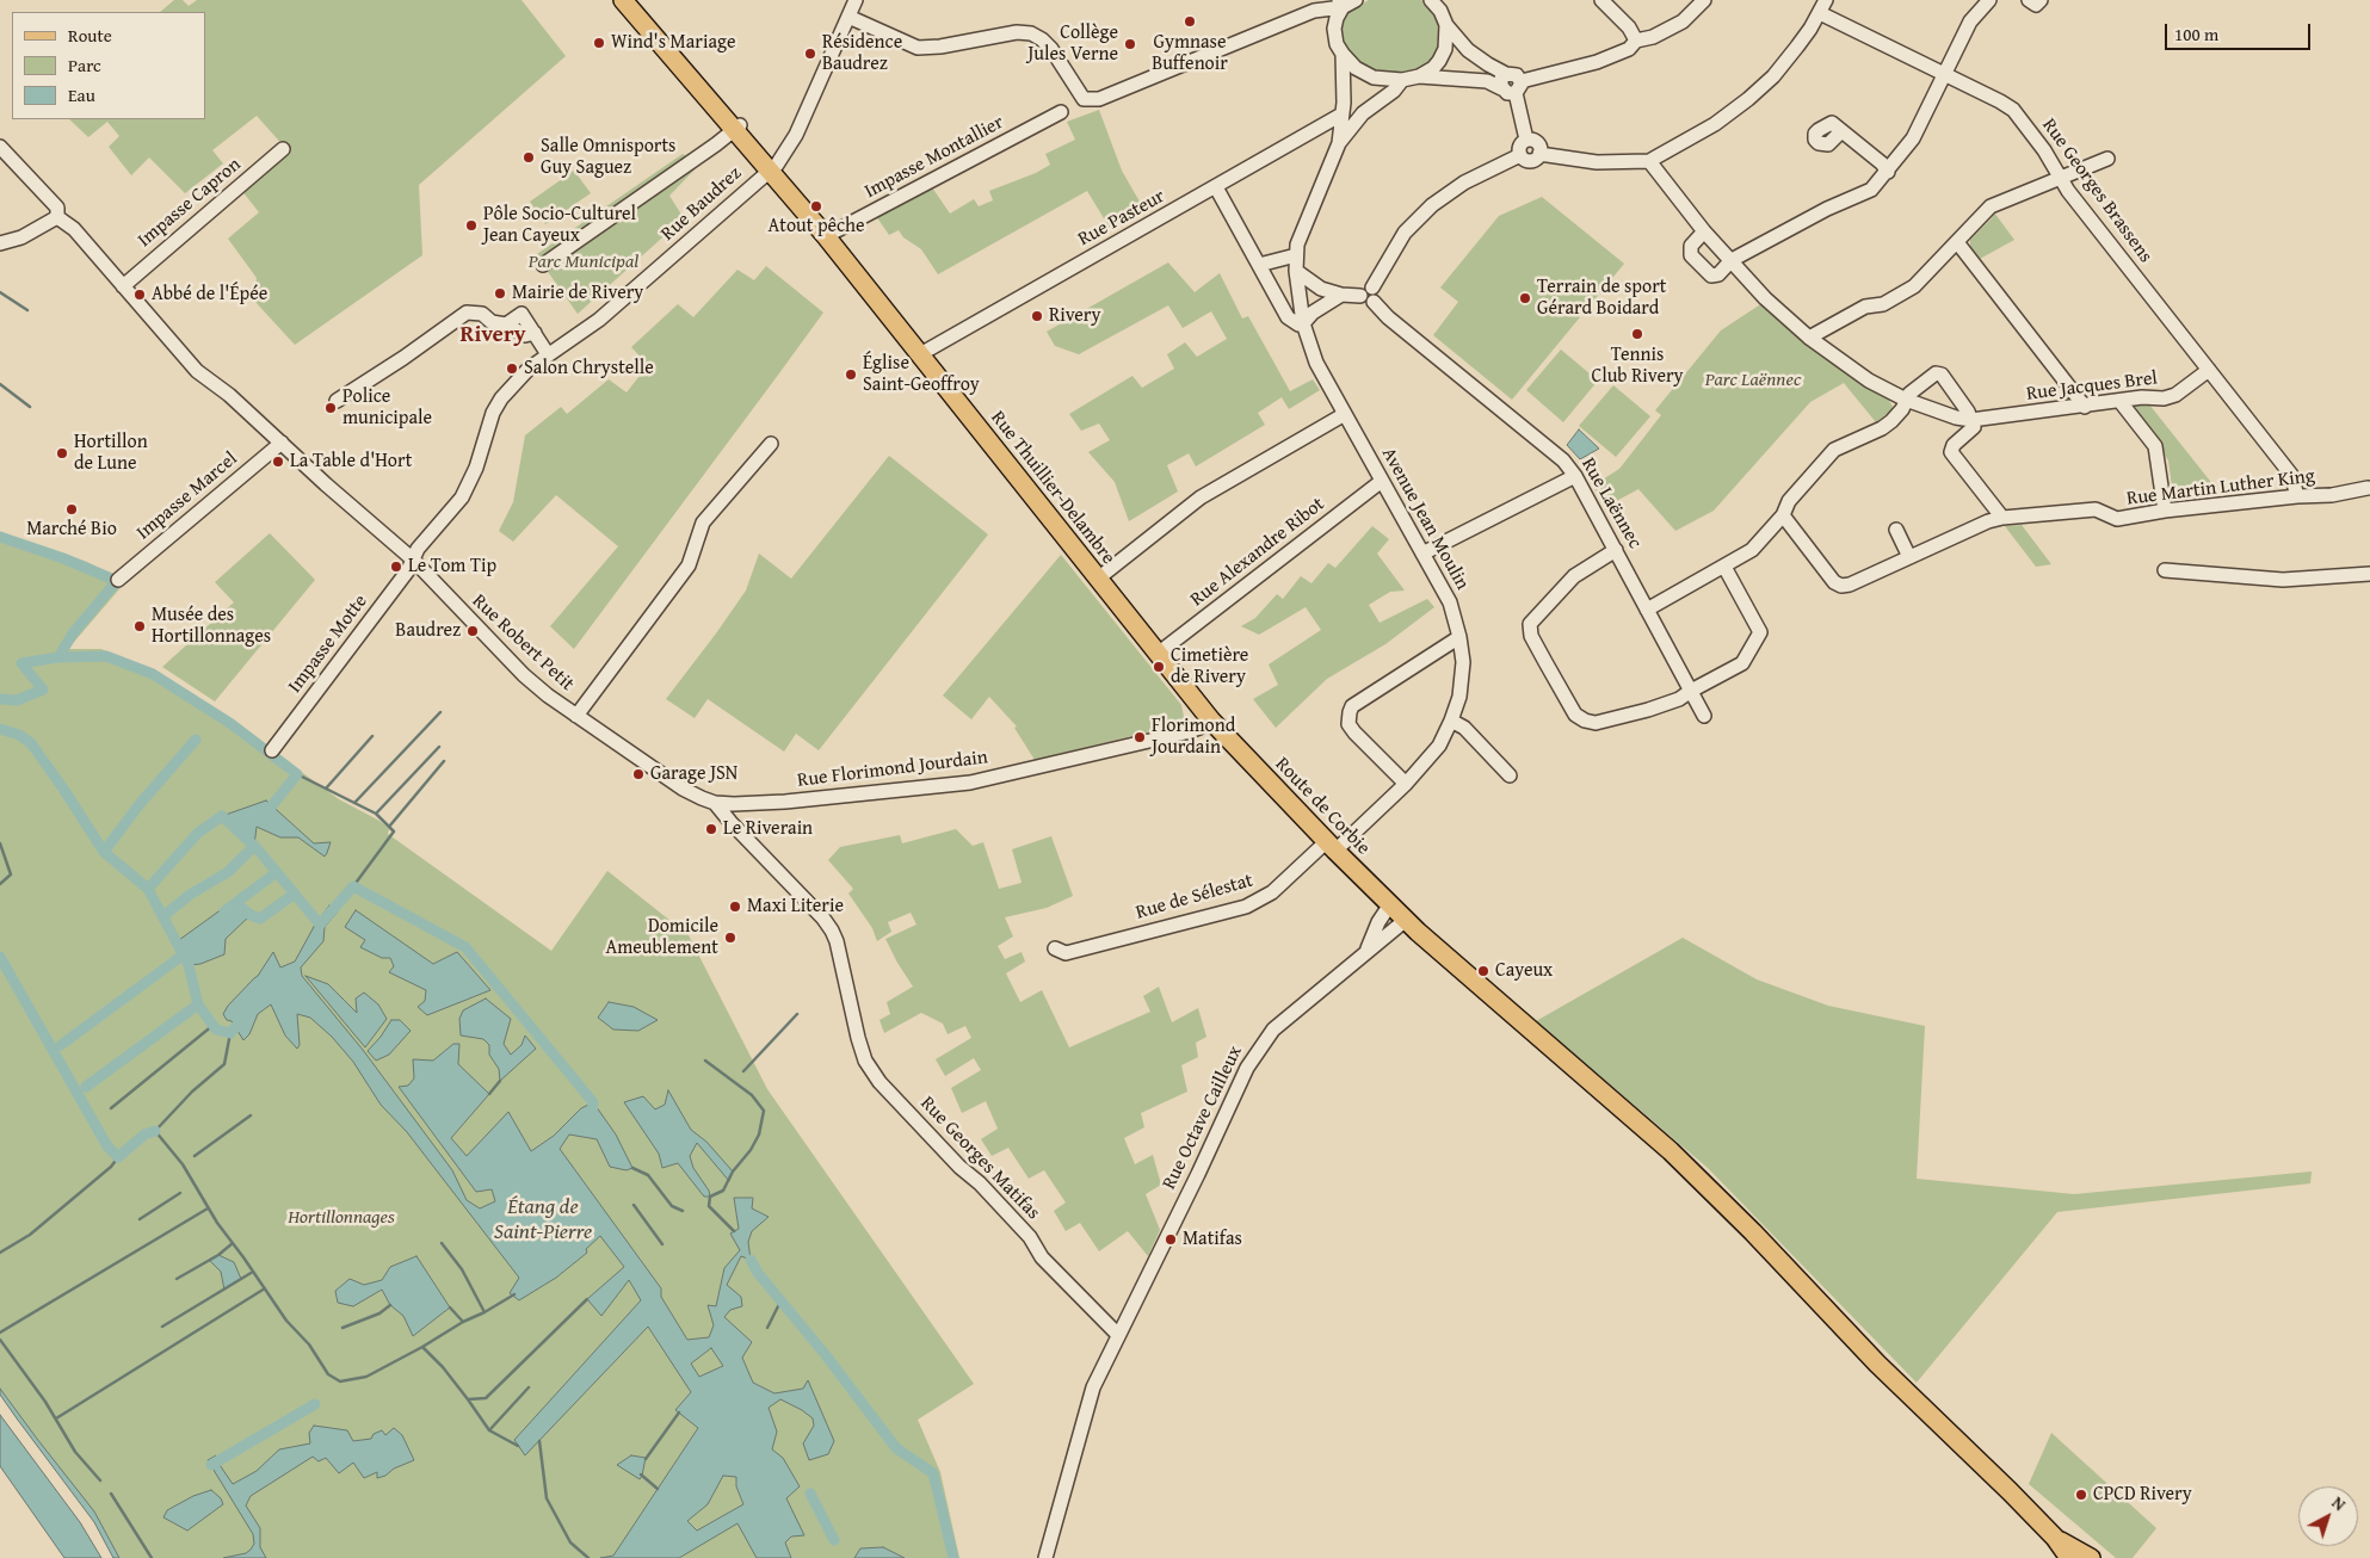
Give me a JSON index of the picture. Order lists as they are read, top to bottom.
{
  "streets": {
    "main road": ["Rue Thuillier-Delambre", "Route de Corbie"],
    "street": [
      "Impasse Montallier",
      "Rue Georges Brassens",
      "Impasse Capron",
      "Rue Baudrez",
      "Rue Pasteur",
      "Rue Jacques Brel",
      "Rue Martin Luther King",
      "Impasse Marcel",
      "Rue Laënnec",
      "Avenue Jean Moulin",
      "Rue Alexandre Ribot",
      "Rue Robert Petit",
      "Impasse Motte",
      "Rue Florimond Jourdain",
      "Rue de Sélestat",
      "Rue Octave Cailleux",
      "Rue Georges Matifas"
    ]
  },
  "crossings": [
    ["Impasse Montallier", "Rue Thuillier-Delambre"],
    ["Rue Georges Brassens", "Rue Jacques Brel"],
    ["Rue Georges Brassens", "Rue Martin Luther King"],
    ["Impasse Capron", "Rue Robert Petit"],
    ["Rue Baudrez", "Rue Thuillier-Delambre"],
    ["Rue Baudrez", "Rue Robert Petit"],
    ["Rue Baudrez", "Impasse Motte"],
    ["Rue Pasteur", "Rue Thuillier-Delambre"],
    ["Rue Thuillier-Delambre", "Rue Alexandre Ribot"],
    ["Rue Thuillier-Delambre", "Rue Florimond Jourdain"],
    ["Rue Thuillier-Delambre", "Route de Corbie"],
    ["Impasse Marcel", "Rue Robert Petit"],
    ["Avenue Jean Moulin", "Rue Alexandre Ribot"],
    ["Avenue Jean Moulin", "Route de Corbie"],
    ["Avenue Jean Moulin", "Rue de Sélestat"],
    ["Rue Robert Petit", "Impasse Motte"],
    ["Rue Robert Petit", "Rue Florimond Jourdain"],
    ["Rue Robert Petit", "Rue Georges Matifas"],
    ["Rue Florimond Jourdain", "Route de Corbie"],
    ["Rue Florimond Jourdain", "Rue Georges Matifas"],
    ["Route de Corbie", "Rue de Sélestat"],
    ["Route de Corbie", "Rue Octave Cailleux"],
    ["Rue Octave Cailleux", "Rue Georges Matifas"]
  ],
  "districts": ["Rivery"],
  "water": ["Étang de Saint-Pierre"],
  "parks": ["Parc Municipal", "Parc Laënnec", "Hortillonnages"],
  "places": [
    "Gymnase Buffenoir",
    "Wind's Mariage",
    "Collège Jules Verne",
    "Résidence Baudrez",
    "Salle Omnisports Guy Saguez",
    "Atout pêche",
    "Pôle Socio-Culturel Jean Cayeux",
    "Mairie de Rivery",
    "Abbé de l'Épée",
    "Terrain de sport Gérard Boidard",
    "Rivery",
    "Tennis Club Rivery",
    "Salon Chrystelle",
    "Église Saint-Geoffroy",
    "Police municipale",
    "Hortillon de Lune",
    "La Table d'Hort",
    "Marché Bio",
    "Le Tom Tip",
    "Musée des Hortillonnages",
    "Baudrez",
    "Cimetière de Rivery",
    "Florimond Jourdain",
    "Garage JSN",
    "Le Riverain",
    "Maxi Literie",
    "Domicile Ameublement",
    "Cayeux",
    "Matifas",
    "CPCD Rivery"
  ],
  "legend": ["Route", "Parc", "Eau"],
  "scale_bar": "100 m",
  "north": "top right"
}
